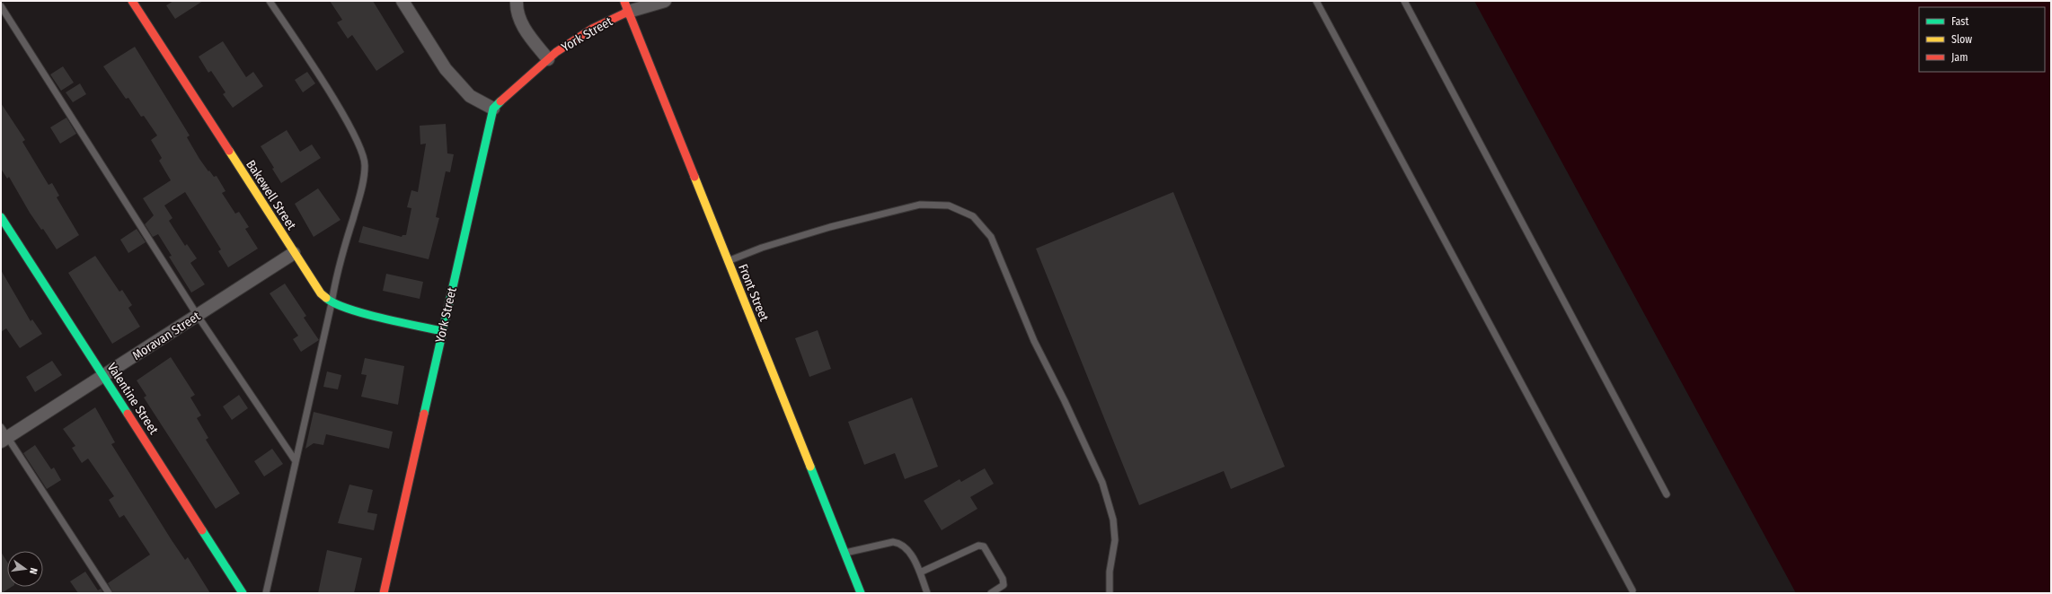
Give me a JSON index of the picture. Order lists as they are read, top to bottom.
{
  "streets": {
    "street": [
      "York Street",
      "Bakewell Street",
      "Front Street",
      "Moravan Street",
      "Valentine Street"
    ]
  },
  "crossings": [
    ["York Street", "Front Street"],
    ["Bakewell Street", "Moravan Street"],
    ["Moravan Street", "Valentine Street"]
  ],
  "legend": ["Fast", "Slow", "Jam"],
  "north": "right"
}
